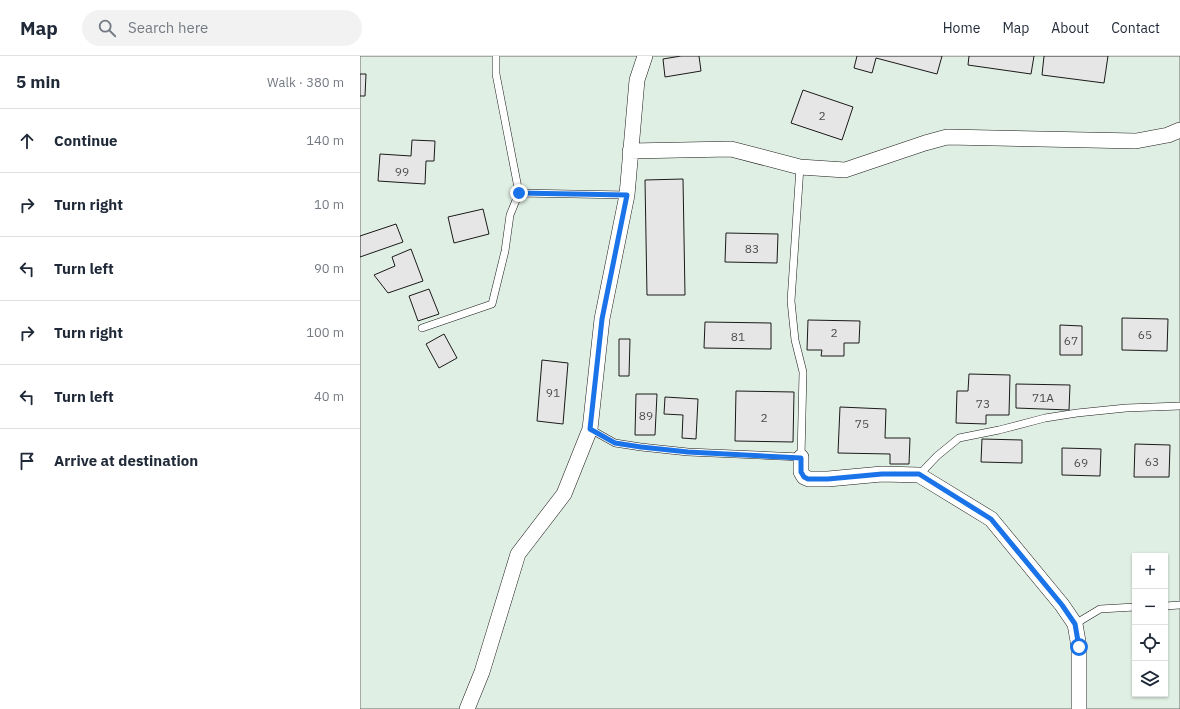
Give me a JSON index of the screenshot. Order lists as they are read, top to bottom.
{
  "house_numbers": [
    "2",
    "99",
    "83",
    "2",
    "65",
    "81",
    "67",
    "91",
    "71А",
    "73",
    "89",
    "2",
    "75",
    "63",
    "69"
  ],
  "page": {
    "header": "Map",
    "search": "Search here",
    "nav": [
      "Home",
      "Map",
      "About",
      "Contact"
    ],
    "heading": ["5 min", "Walk · 380 m"],
    "list": [
      ["Continue", "140 m"],
      ["Turn right", "10 m"],
      ["Turn left", "90 m"],
      ["Turn right", "100 m"],
      ["Turn left", "40 m"],
      "Arrive at destination"
    ],
    "map_buttons": ["+", "−"]
  }
}
